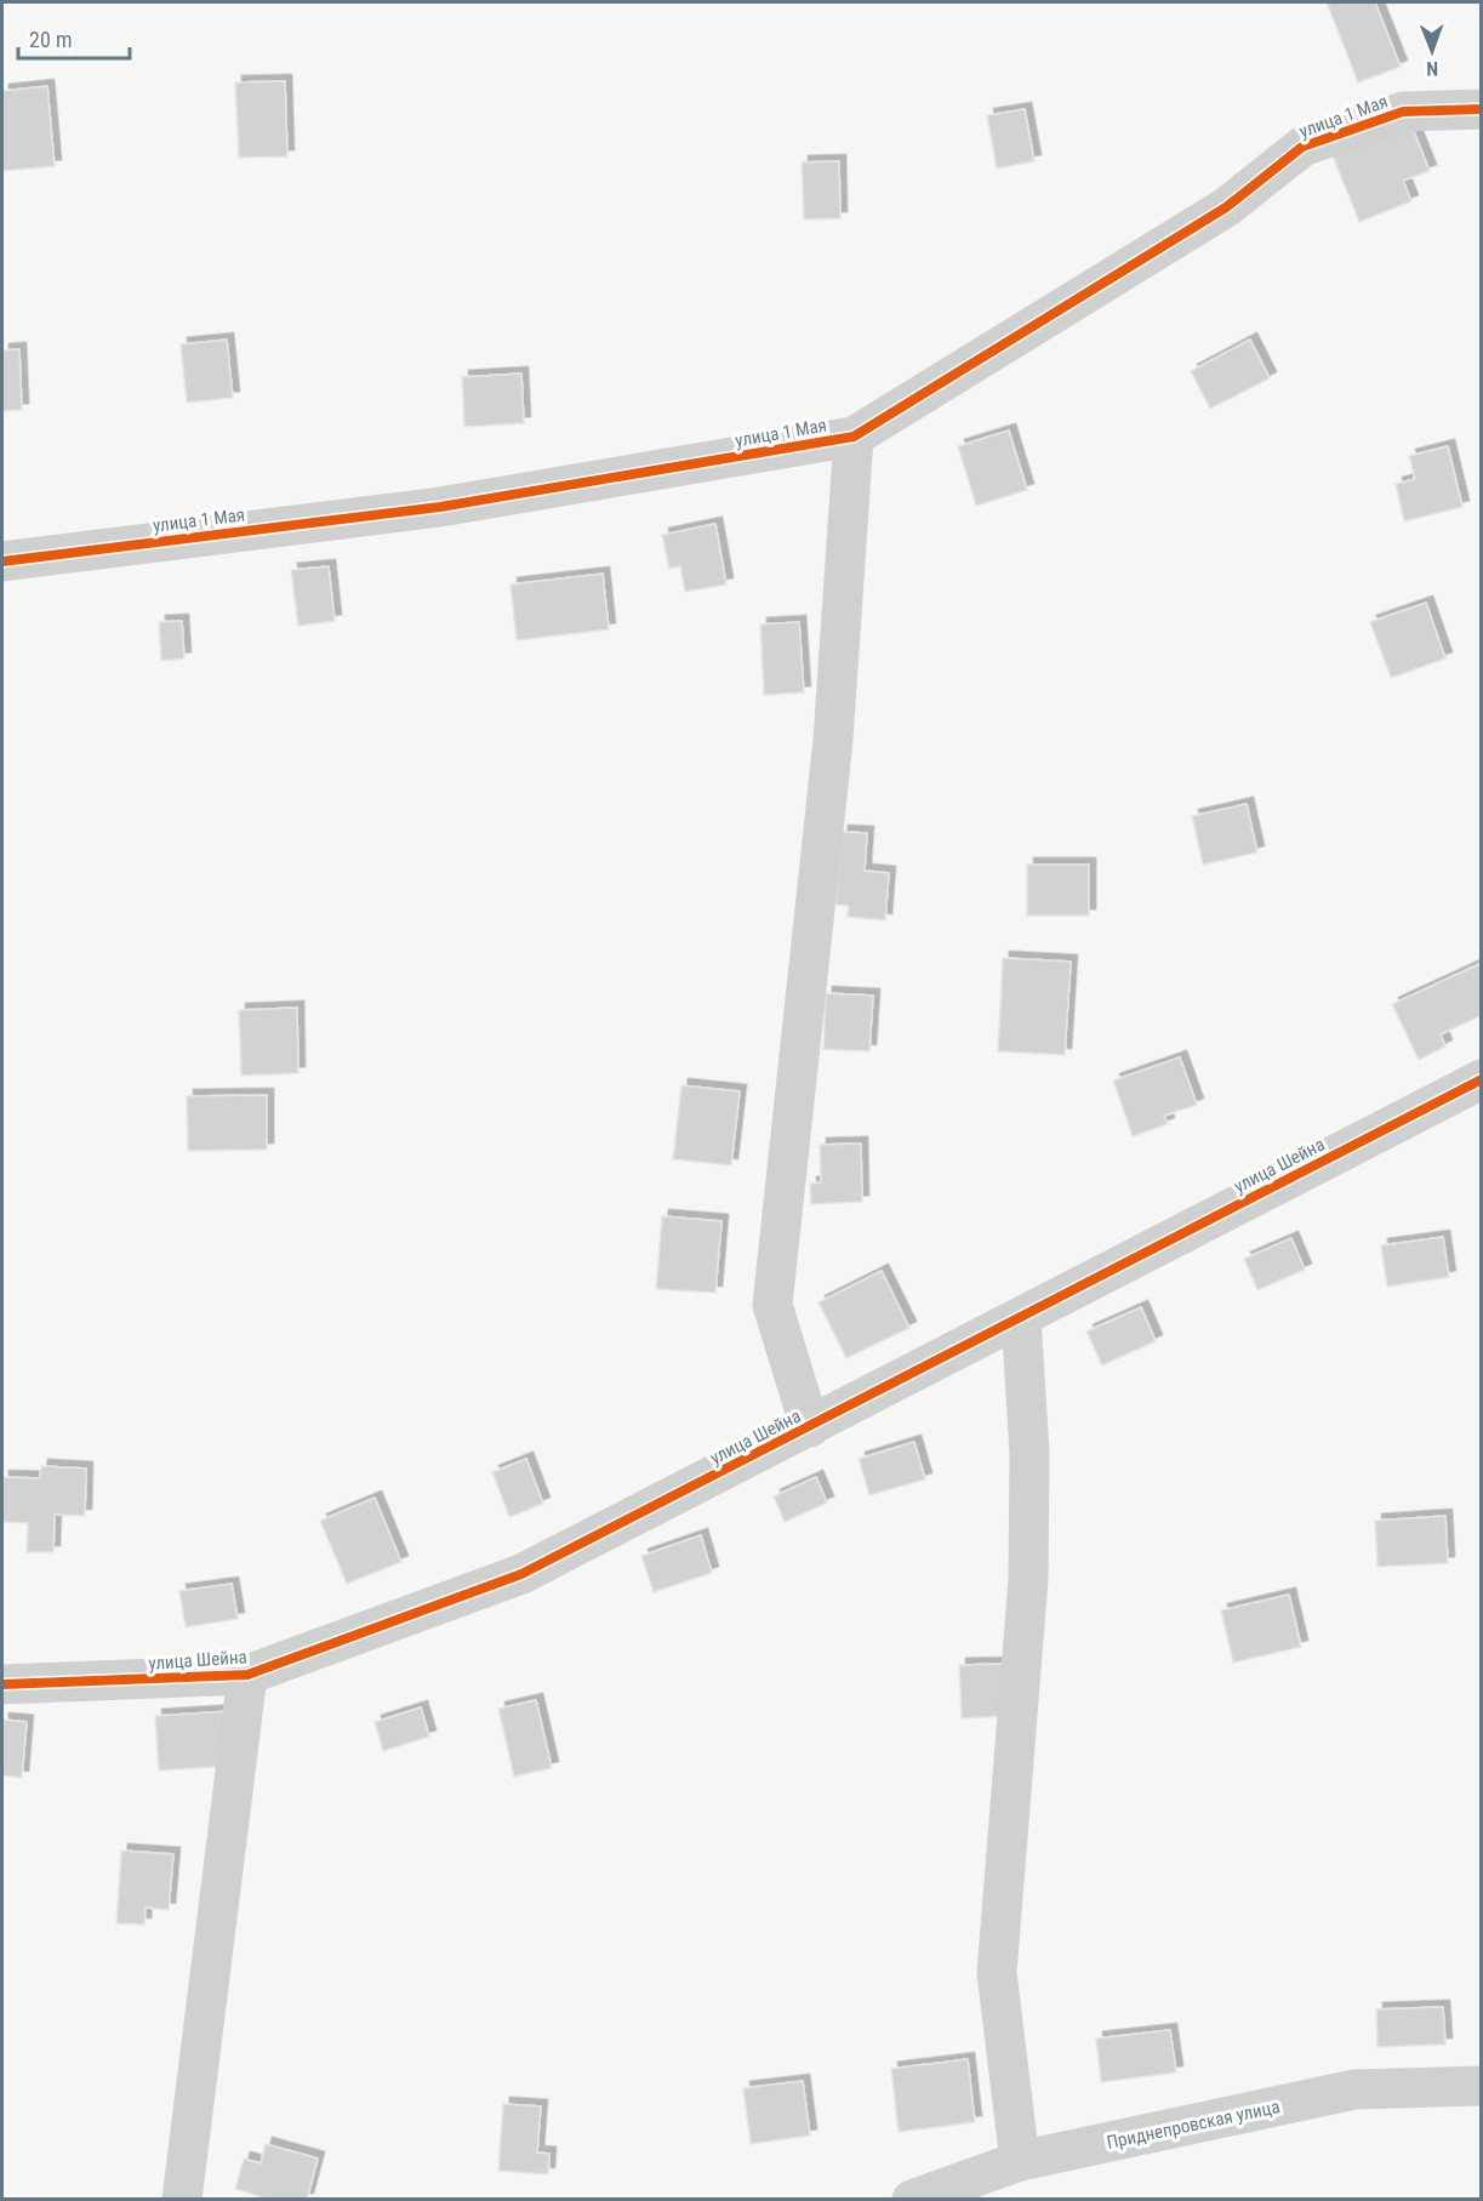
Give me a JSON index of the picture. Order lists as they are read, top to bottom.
{
  "streets": {
    "street": ["улица 1 Мая", "улица Шейна", "Приднепровская улица"]
  },
  "scale_bar": "20 m",
  "north": "bottom"
}
